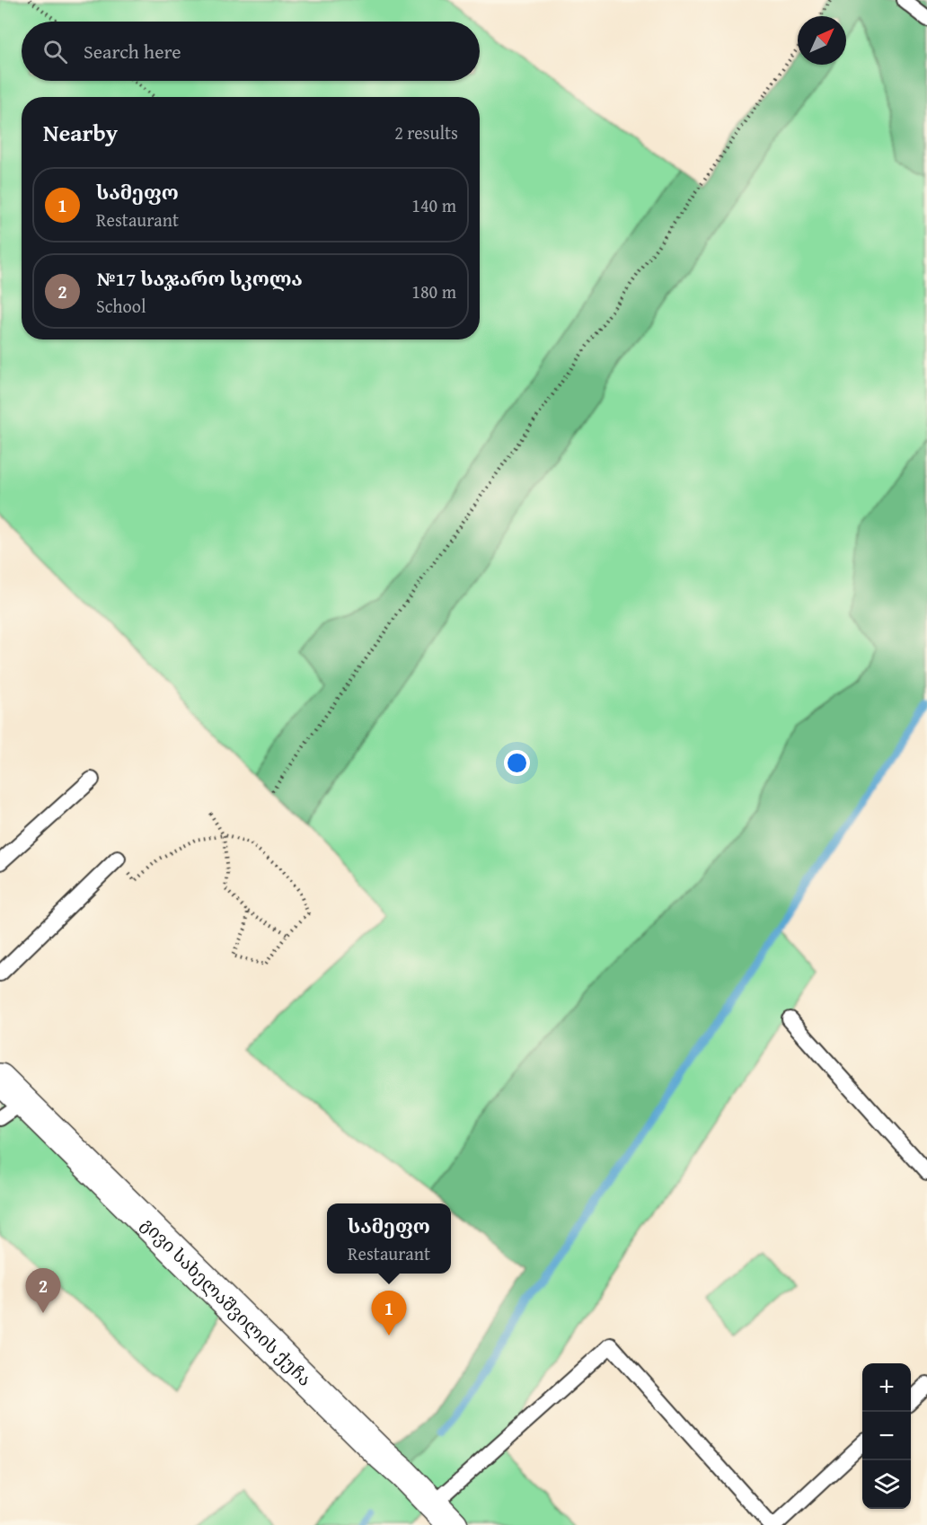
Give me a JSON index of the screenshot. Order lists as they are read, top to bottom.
{
  "streets": {
    "street": ["გივი სახელაშვილის ქუჩა"]
  },
  "north": "top right",
  "page": {
    "search": "Search here",
    "heading": ["Nearby", "2 results"],
    "list": [
      {
        "mark": "1",
        "name": "სამეფო",
        "note": "Restaurant",
        "value": "140 m"
      },
      {
        "mark": "2",
        "name": "№17 საჯარო სკოლა",
        "note": "School",
        "value": "180 m"
      }
    ],
    "popup": ["სამეფო", "Restaurant"],
    "pins": ["2", "1"],
    "map_buttons": ["+", "−"]
  }
}
